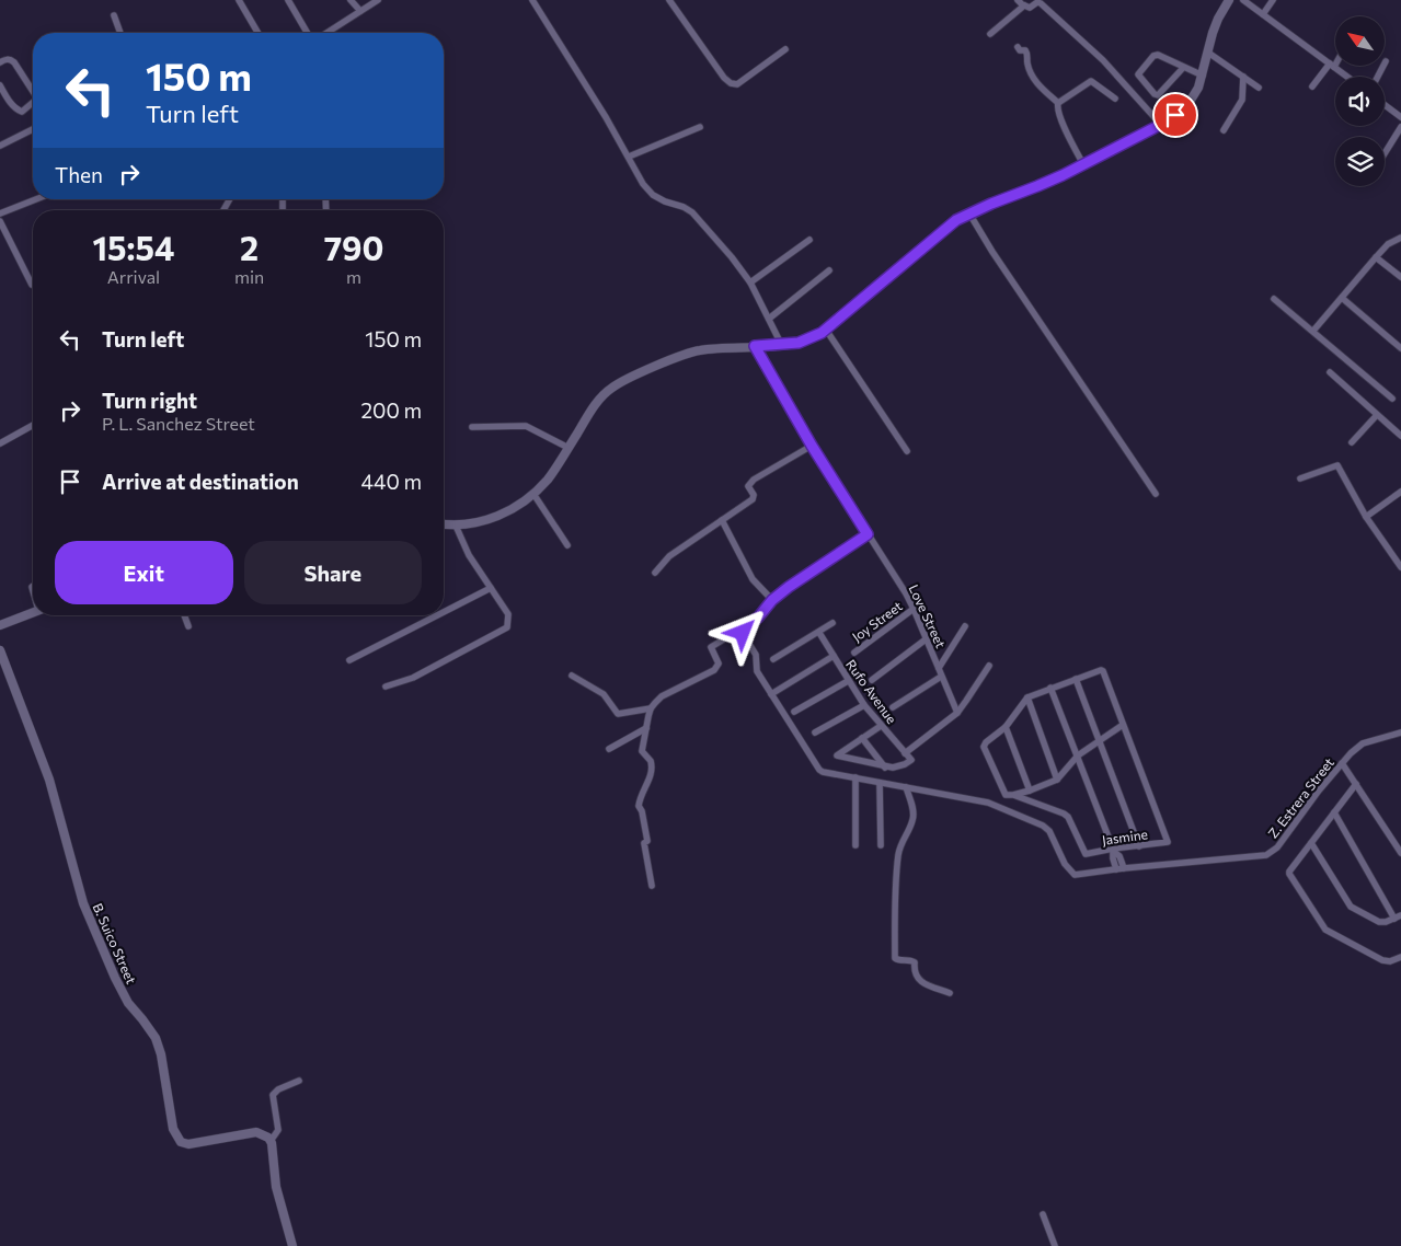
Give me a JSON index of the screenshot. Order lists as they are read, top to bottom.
{
  "streets": {
    "street": [
      "Love Street",
      "Joy Street",
      "Rufo Avenue",
      "Z. Estrera Street",
      "Jasmine",
      "B. Suico Street"
    ]
  },
  "crossings": [
    ["Love Street", "Joy Street"]
  ],
  "north": "top left",
  "page": {
    "turn": ["150 m", "Turn left"],
    "then": "Then",
    "eta": [
      "15:54",
      "Arrival",
      "2",
      "min",
      "790",
      "m"
    ],
    "list": [
      {
        "name": "Turn left",
        "value": "150 m"
      },
      {
        "name": "Turn right",
        "note": "P. L. Sanchez Street",
        "value": "200 m"
      },
      {
        "name": "Arrive at destination",
        "value": "440 m"
      }
    ],
    "buttons": ["Exit", "Share"]
  }
}
